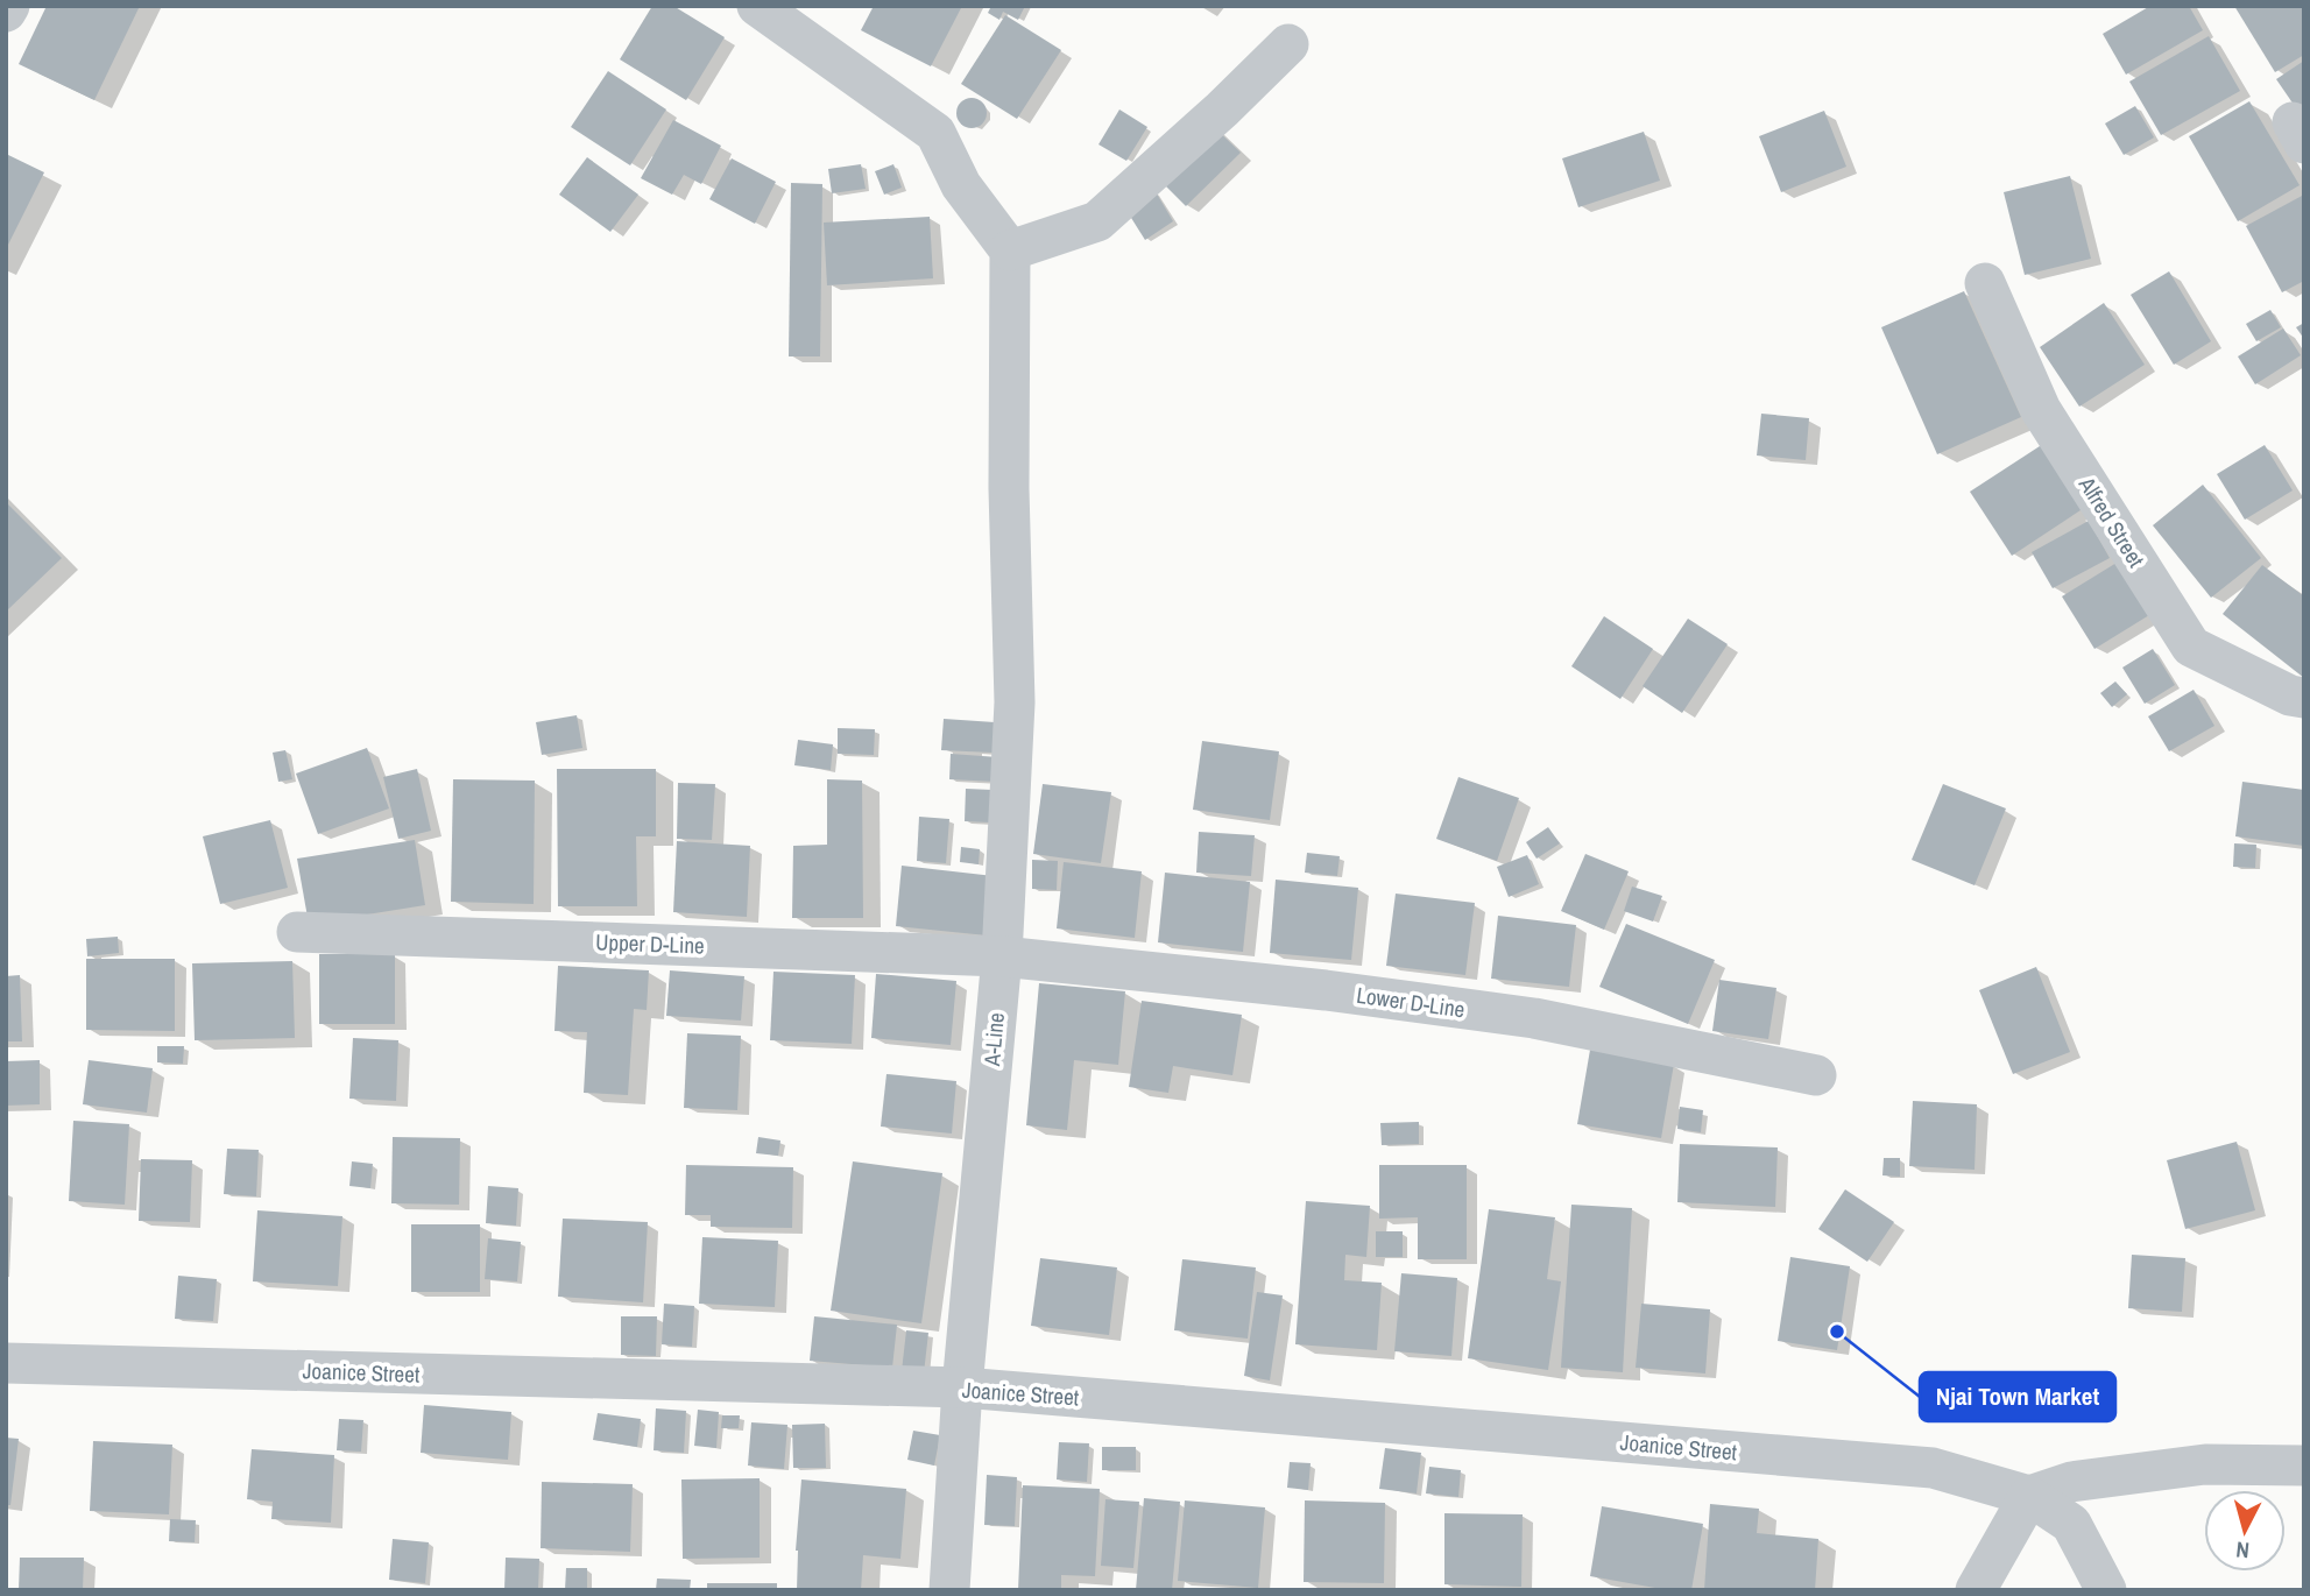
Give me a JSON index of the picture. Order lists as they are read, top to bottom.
{
  "streets": {
    "street": [
      "Alfred Street",
      "Upper D-Line",
      "Lower D-Line",
      "A-Line",
      "Joanice Street"
    ]
  },
  "crossings": [
    ["Upper D-Line", "Lower D-Line"],
    ["Upper D-Line", "A-Line"],
    ["Lower D-Line", "A-Line"],
    ["A-Line", "Joanice Street"]
  ],
  "places": ["Njai Town Market"],
  "north": "bottom"
}
